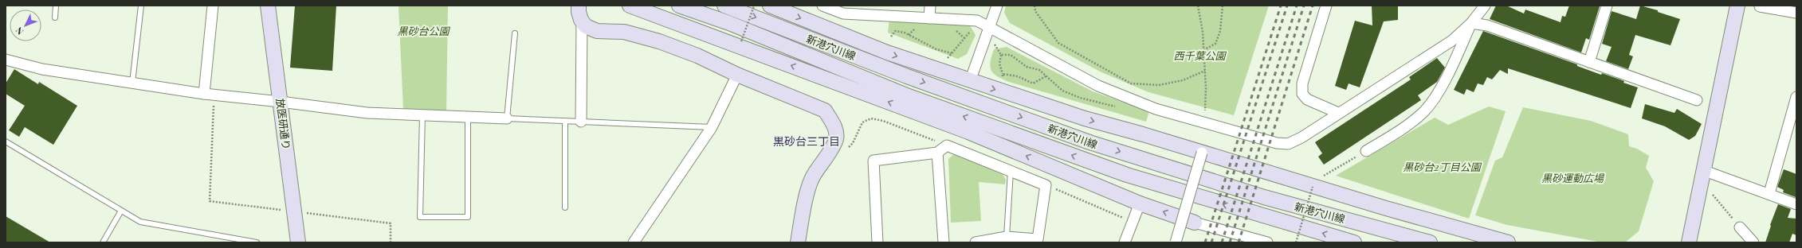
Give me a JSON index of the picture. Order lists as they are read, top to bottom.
{
  "streets": {
    "street": ["新港穴川線", "放医研通り"]
  },
  "districts": ["黒砂台三丁目"],
  "parks": [
    "黒砂台公園",
    "西千葉公園",
    "黒砂台2丁目公園",
    "黒砂運動広場"
  ],
  "north": "bottom left"
}
